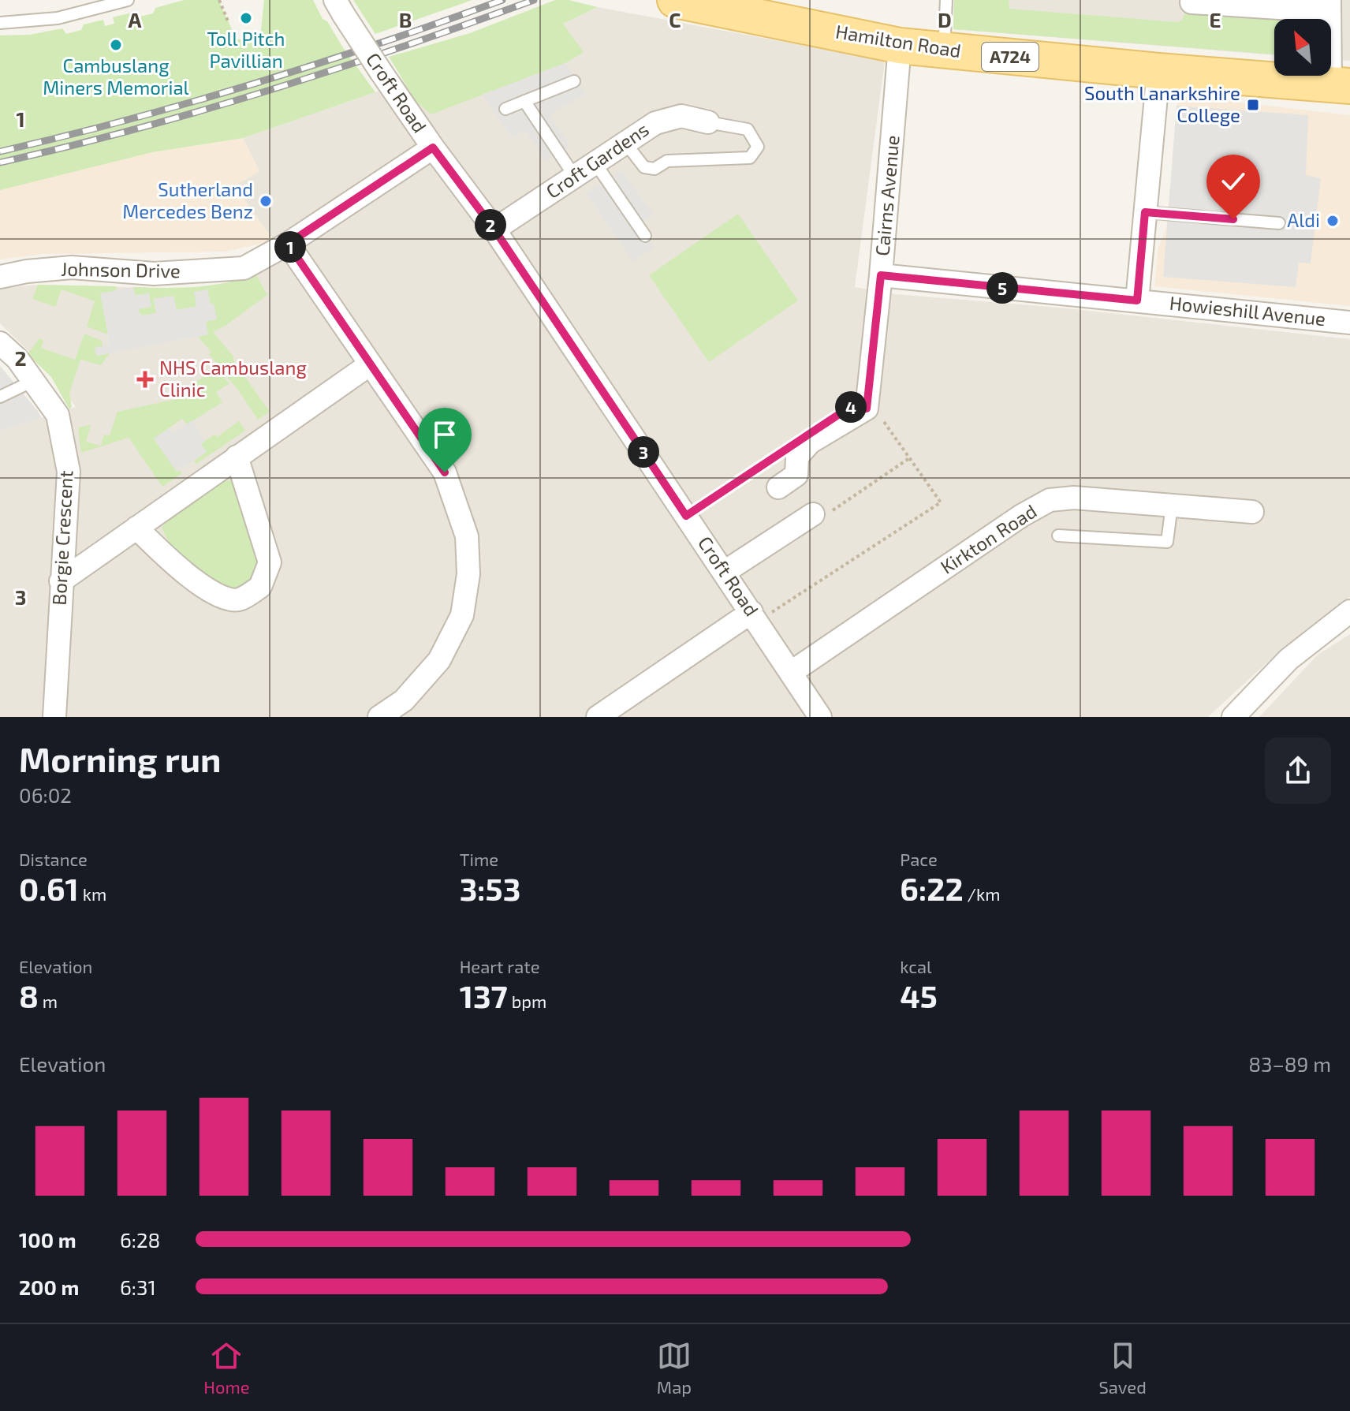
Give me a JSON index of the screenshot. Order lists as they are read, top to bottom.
{
  "streets": {
    "main road": ["Hamilton Road", "A724"],
    "street": [
      "Croft Road",
      "Croft Gardens",
      "Cairns Avenue",
      "Johnson Drive",
      "Howieshill Avenue",
      "Borgie Crescent",
      "Kirkton Road"
    ]
  },
  "crossings": [
    ["Hamilton Road", "Cairns Avenue"],
    ["Croft Road", "Croft Gardens"],
    ["Croft Road", "Johnson Drive"],
    ["Croft Road", "Kirkton Road"],
    ["Cairns Avenue", "Howieshill Avenue"]
  ],
  "places": {
    "other": [
      "Toll Pitch Pavillian",
      "Cambuslang Miners Memorial",
      "Sutherland Mercedes Benz",
      "Aldi"
    ],
    "transit": ["South Lanarkshire College"],
    "health": ["NHS Cambuslang Clinic"]
  },
  "north": "top left",
  "page": {
    "pins": [
      "2",
      "1",
      "5",
      "4",
      "3"
    ],
    "heading": ["Morning run", "06:02"],
    "stats": [
      ["Distance", "0.61 km"],
      ["Time", "3:53"],
      ["Pace", "6:22 /km"],
      ["Elevation", "8 m"],
      ["Heart rate", "137 bpm"],
      ["kcal", "45"]
    ],
    "chart": ["Elevation", "83–89 m"],
    "list": [
      {
        "name": "100 m",
        "note": "6:28"
      },
      {
        "name": "200 m",
        "note": "6:31"
      }
    ],
    "tabs": ["Home", "Map", "Saved"]
  },
  "grid": {
    "columns": [
      "A",
      "B",
      "C",
      "D",
      "E"
    ],
    "rows": ["1", "2", "3"]
  }
}
